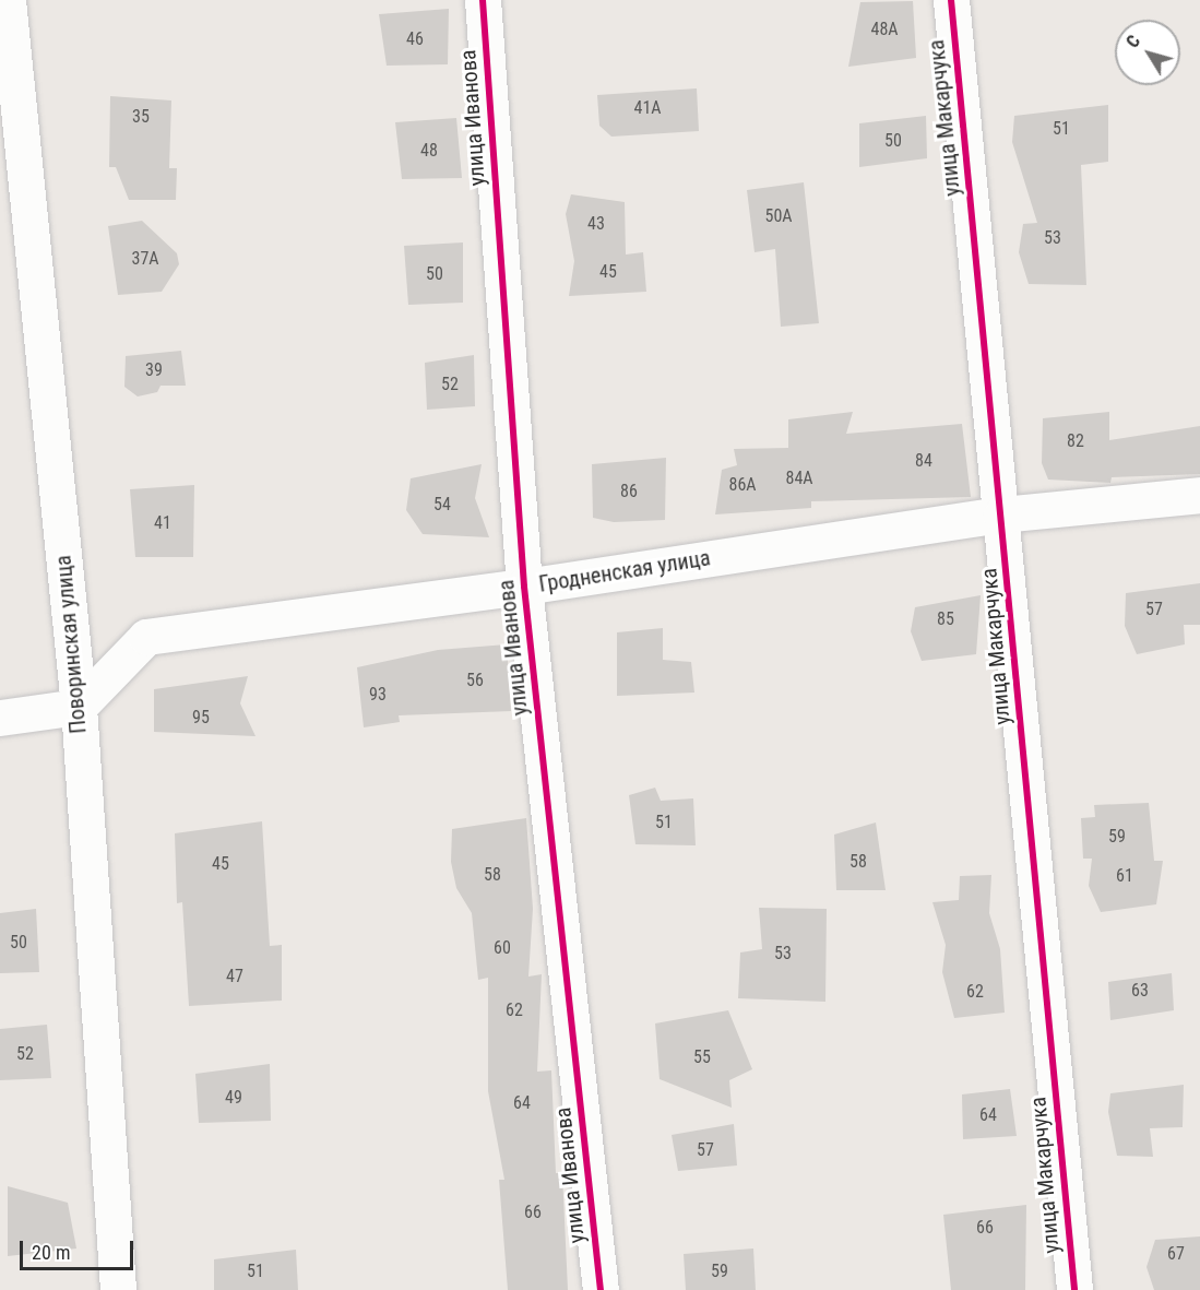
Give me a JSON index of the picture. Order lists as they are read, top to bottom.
{
  "streets": {
    "street": [
      "улица Иванова",
      "улица Макарчука",
      "Гродненская улица",
      "Поворинская улица"
    ]
  },
  "crossings": [
    ["улица Иванова", "Гродненская улица"],
    ["улица Макарчука", "Гродненская улица"],
    ["Гродненская улица", "Поворинская улица"]
  ],
  "house_numbers": [
    "48А",
    "46",
    "41А",
    "35",
    "51",
    "50",
    "48",
    "50А",
    "43",
    "53",
    "37А",
    "45",
    "50",
    "39",
    "52",
    "82",
    "84",
    "84А",
    "86А",
    "86",
    "54",
    "41",
    "57",
    "85",
    "56",
    "93",
    "95",
    "51",
    "59",
    "58",
    "45",
    "58",
    "61",
    "50",
    "60",
    "53",
    "47",
    "63",
    "62",
    "62",
    "52",
    "55",
    "49",
    "64",
    "64",
    "57",
    "66",
    "66",
    "67",
    "51",
    "59"
  ],
  "scale_bar": "20 m",
  "north": "top left"
}
